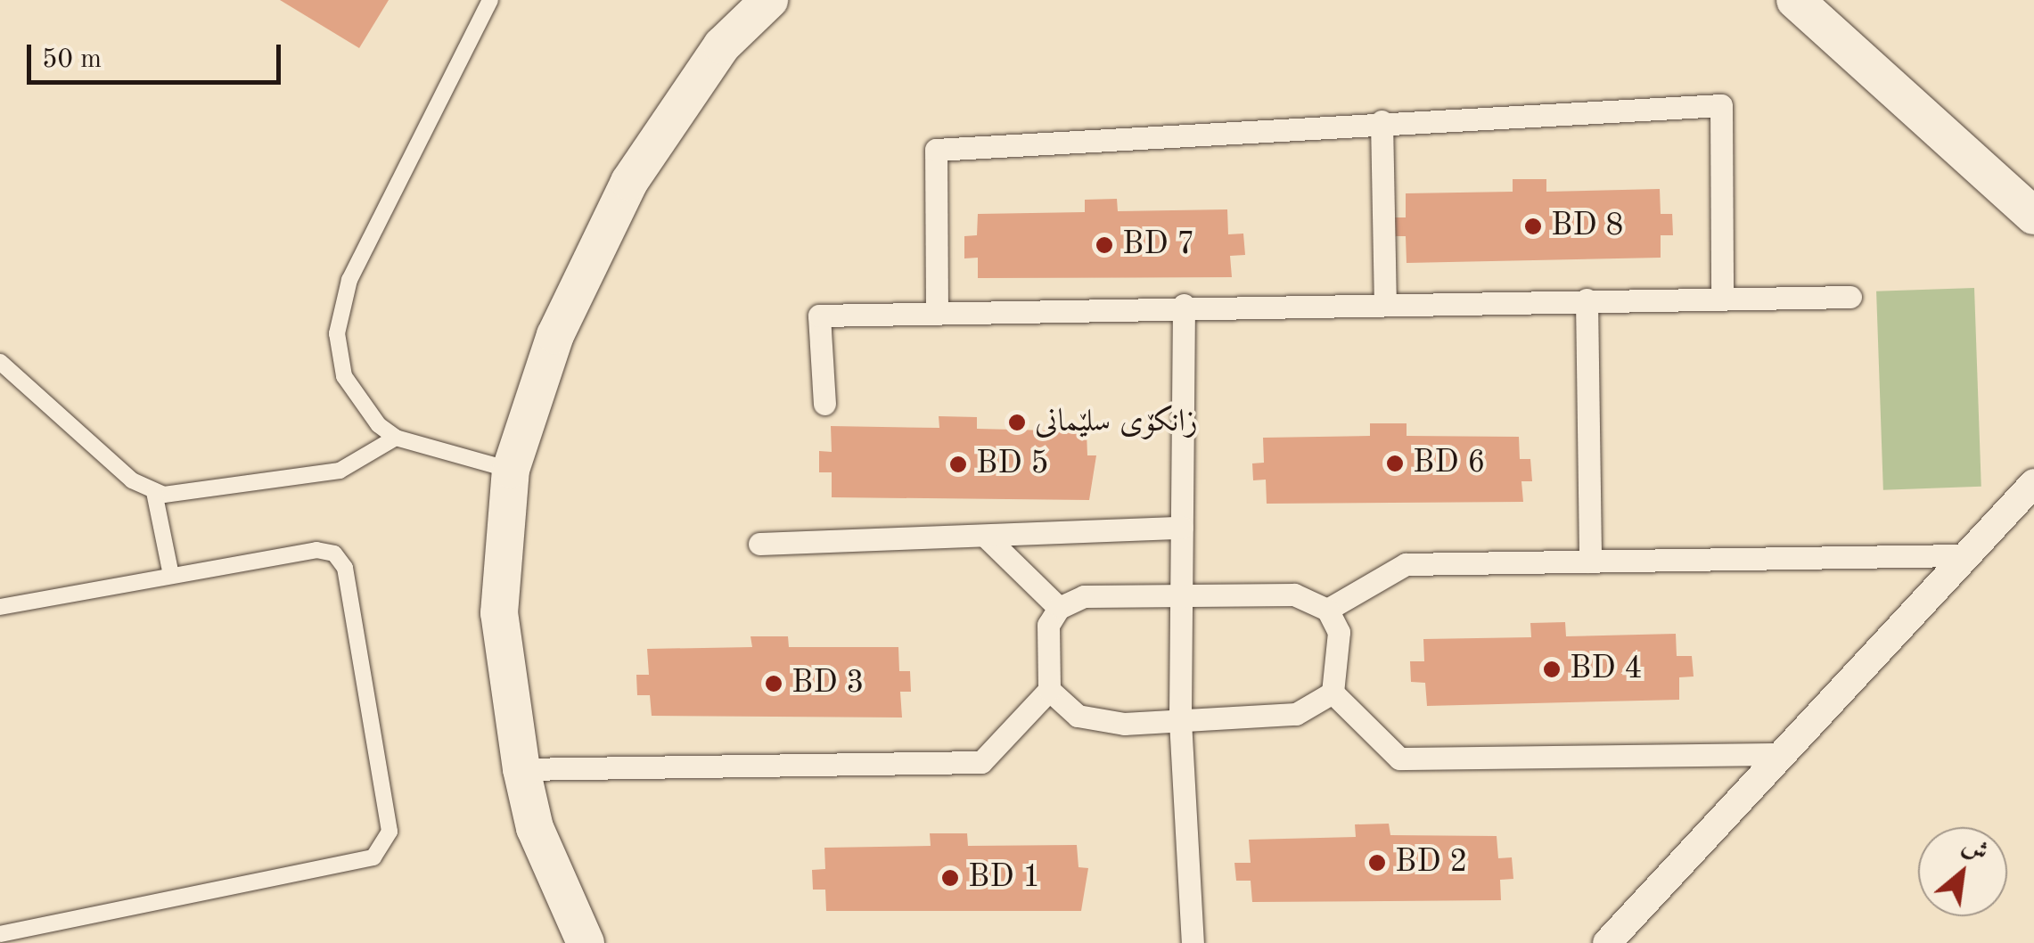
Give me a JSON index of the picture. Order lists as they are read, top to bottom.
{
  "places": [
    "BD 8",
    "BD 7",
    "زانکۆی سلێمانی",
    "BD 6",
    "BD 5",
    "BD 4",
    "BD 3",
    "BD 2",
    "BD 1"
  ],
  "scale_bar": "50 m",
  "north": "top right"
}
